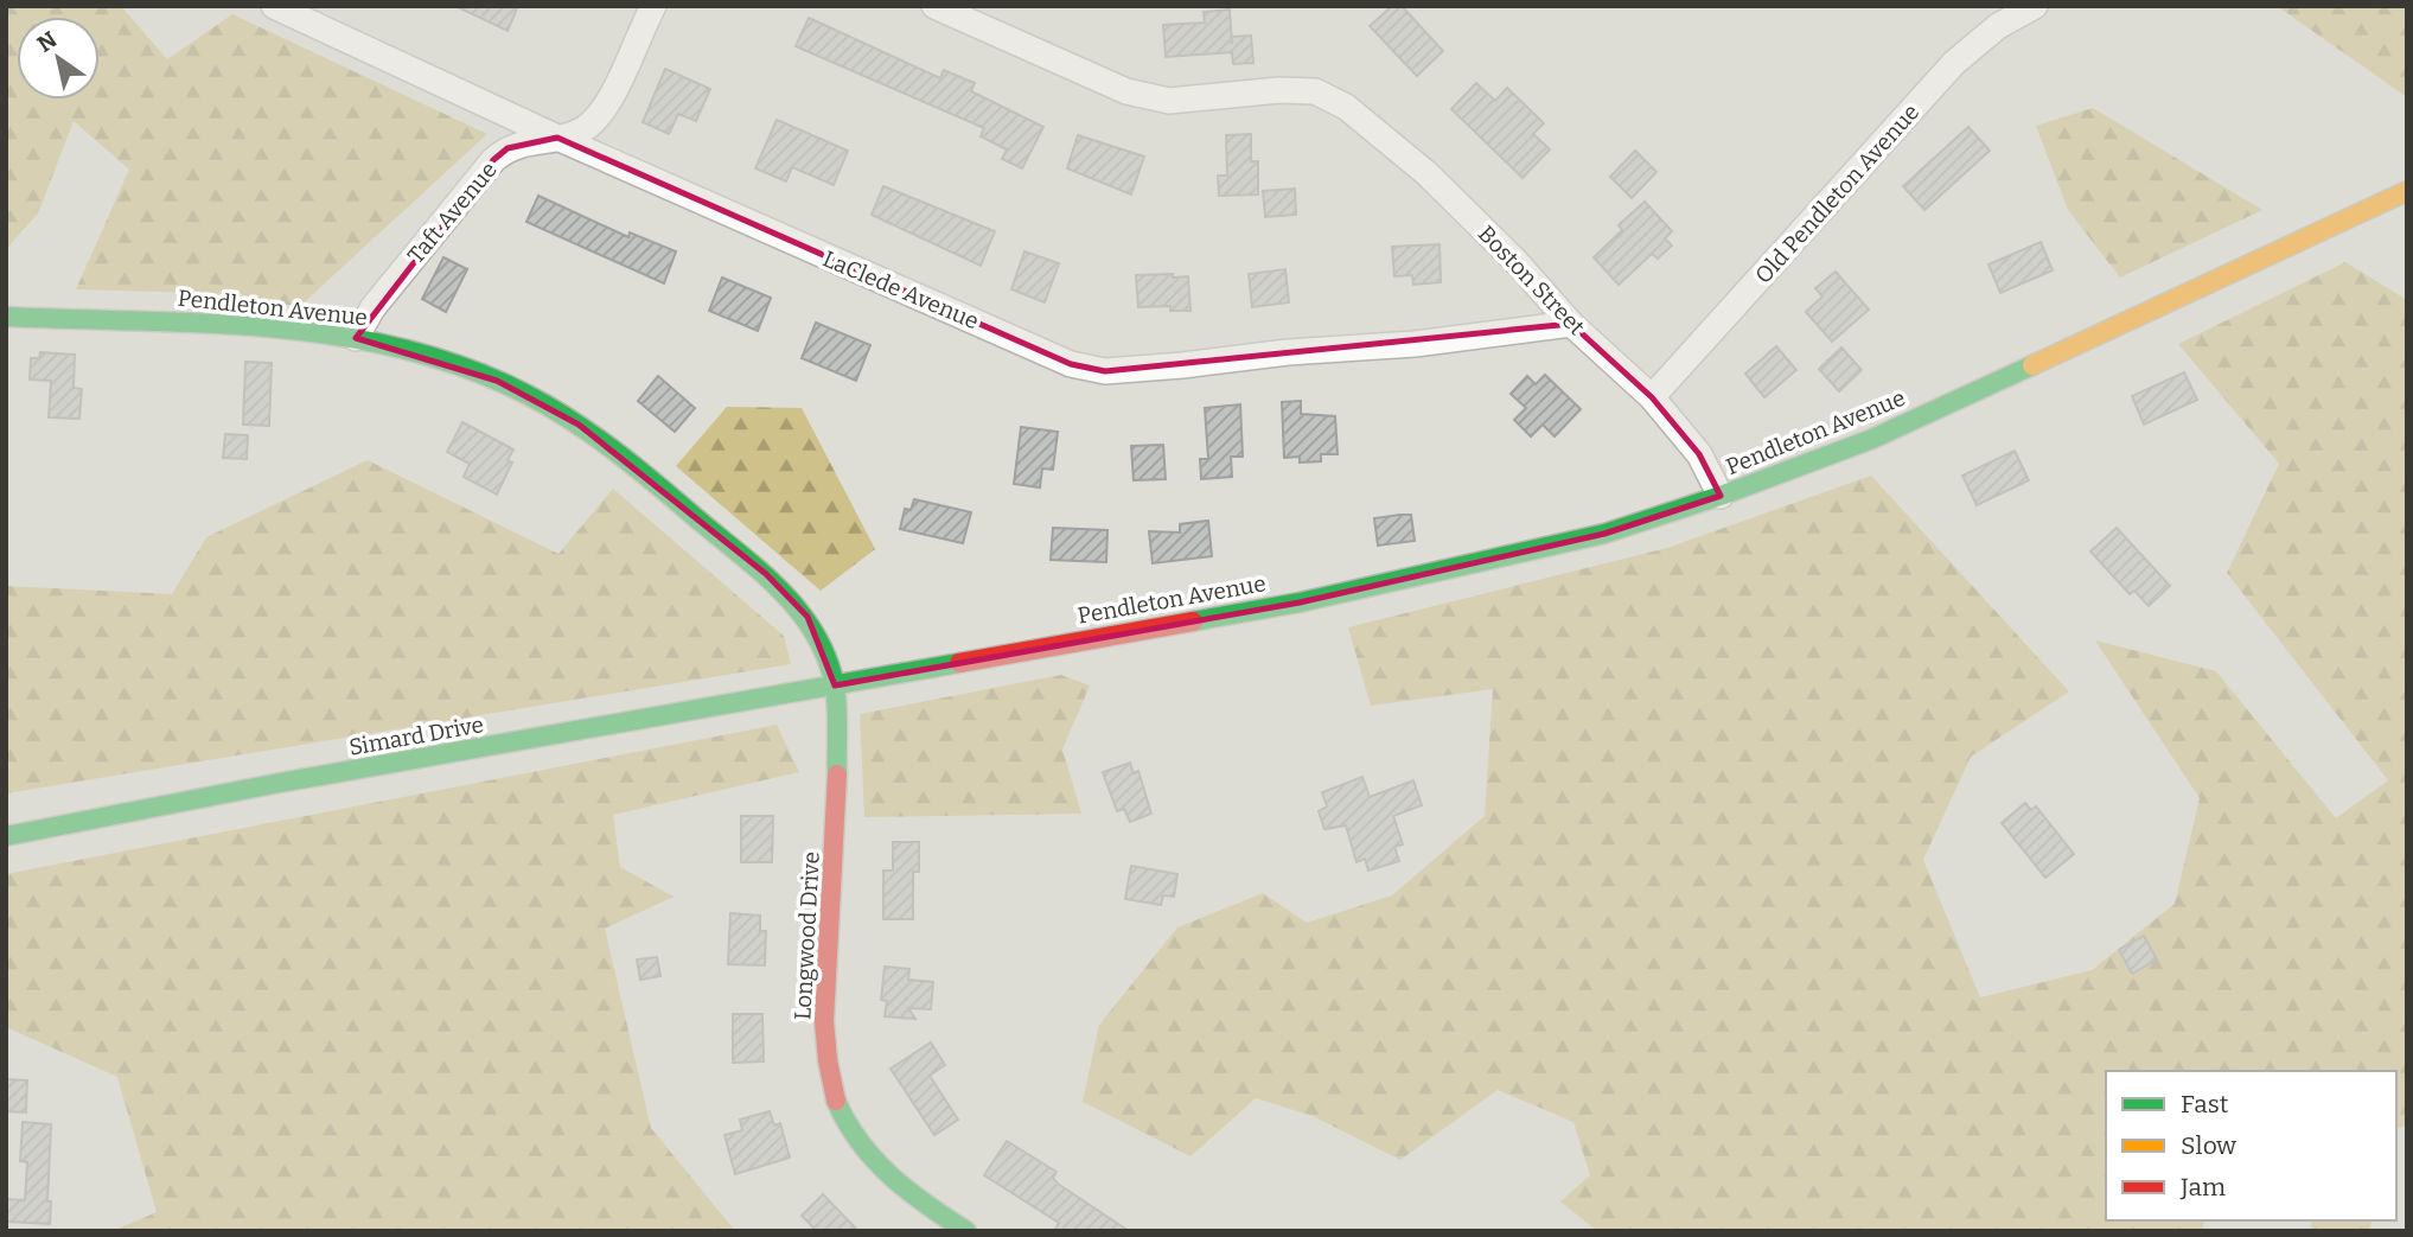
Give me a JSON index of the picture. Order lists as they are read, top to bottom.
{
  "streets": {
    "street": [
      "Old Pendleton Avenue",
      "Taft Avenue",
      "Boston Street",
      "LaClede Avenue",
      "Pendleton Avenue",
      "Simard Drive",
      "Longwood Drive"
    ]
  },
  "crossings": [
    ["Old Pendleton Avenue", "Boston Street"],
    ["Taft Avenue", "LaClede Avenue"],
    ["Taft Avenue", "Pendleton Avenue"],
    ["Boston Street", "LaClede Avenue"],
    ["Boston Street", "Pendleton Avenue"],
    ["Pendleton Avenue", "Simard Drive"],
    ["Pendleton Avenue", "Longwood Drive"],
    ["Simard Drive", "Longwood Drive"]
  ],
  "legend": ["Fast", "Slow", "Jam"],
  "north": "top left"
}
